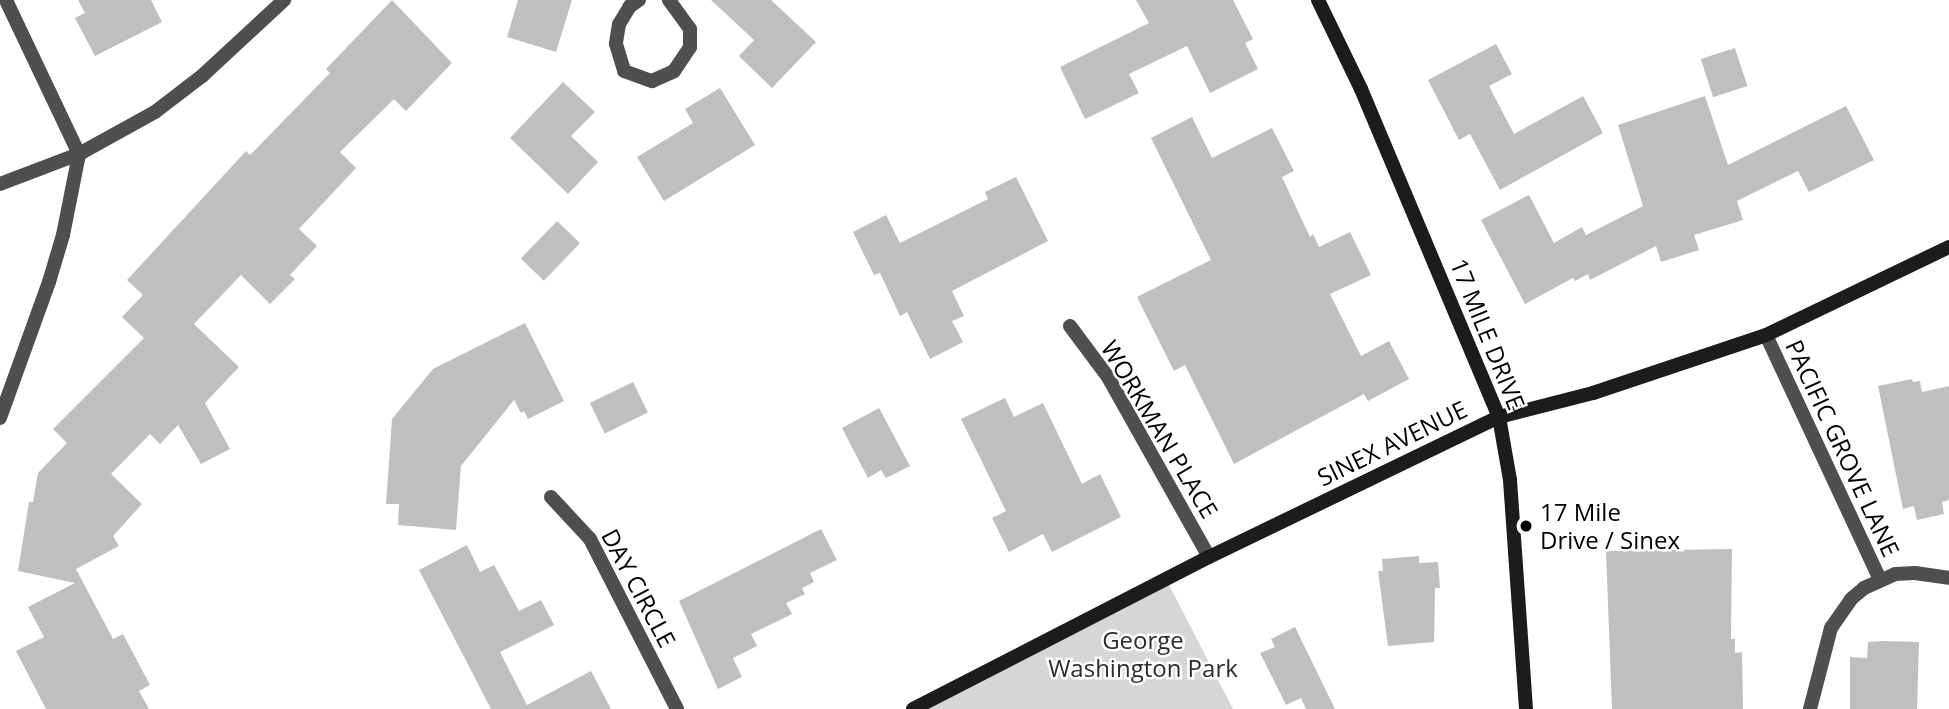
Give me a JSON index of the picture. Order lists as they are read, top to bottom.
{
  "streets": {
    "street": [
      "17 MILE DRIVE",
      "WORKMAN PLACE",
      "SINEX AVENUE",
      "PACIFIC GROVE LANE",
      "DAY CIRCLE"
    ]
  },
  "crossings": [
    ["17 MILE DRIVE", "SINEX AVENUE"],
    ["WORKMAN PLACE", "SINEX AVENUE"],
    ["SINEX AVENUE", "PACIFIC GROVE LANE"]
  ],
  "parks": ["George Washington Park"],
  "places": ["17 Mile Drive / Sinex"]
}
